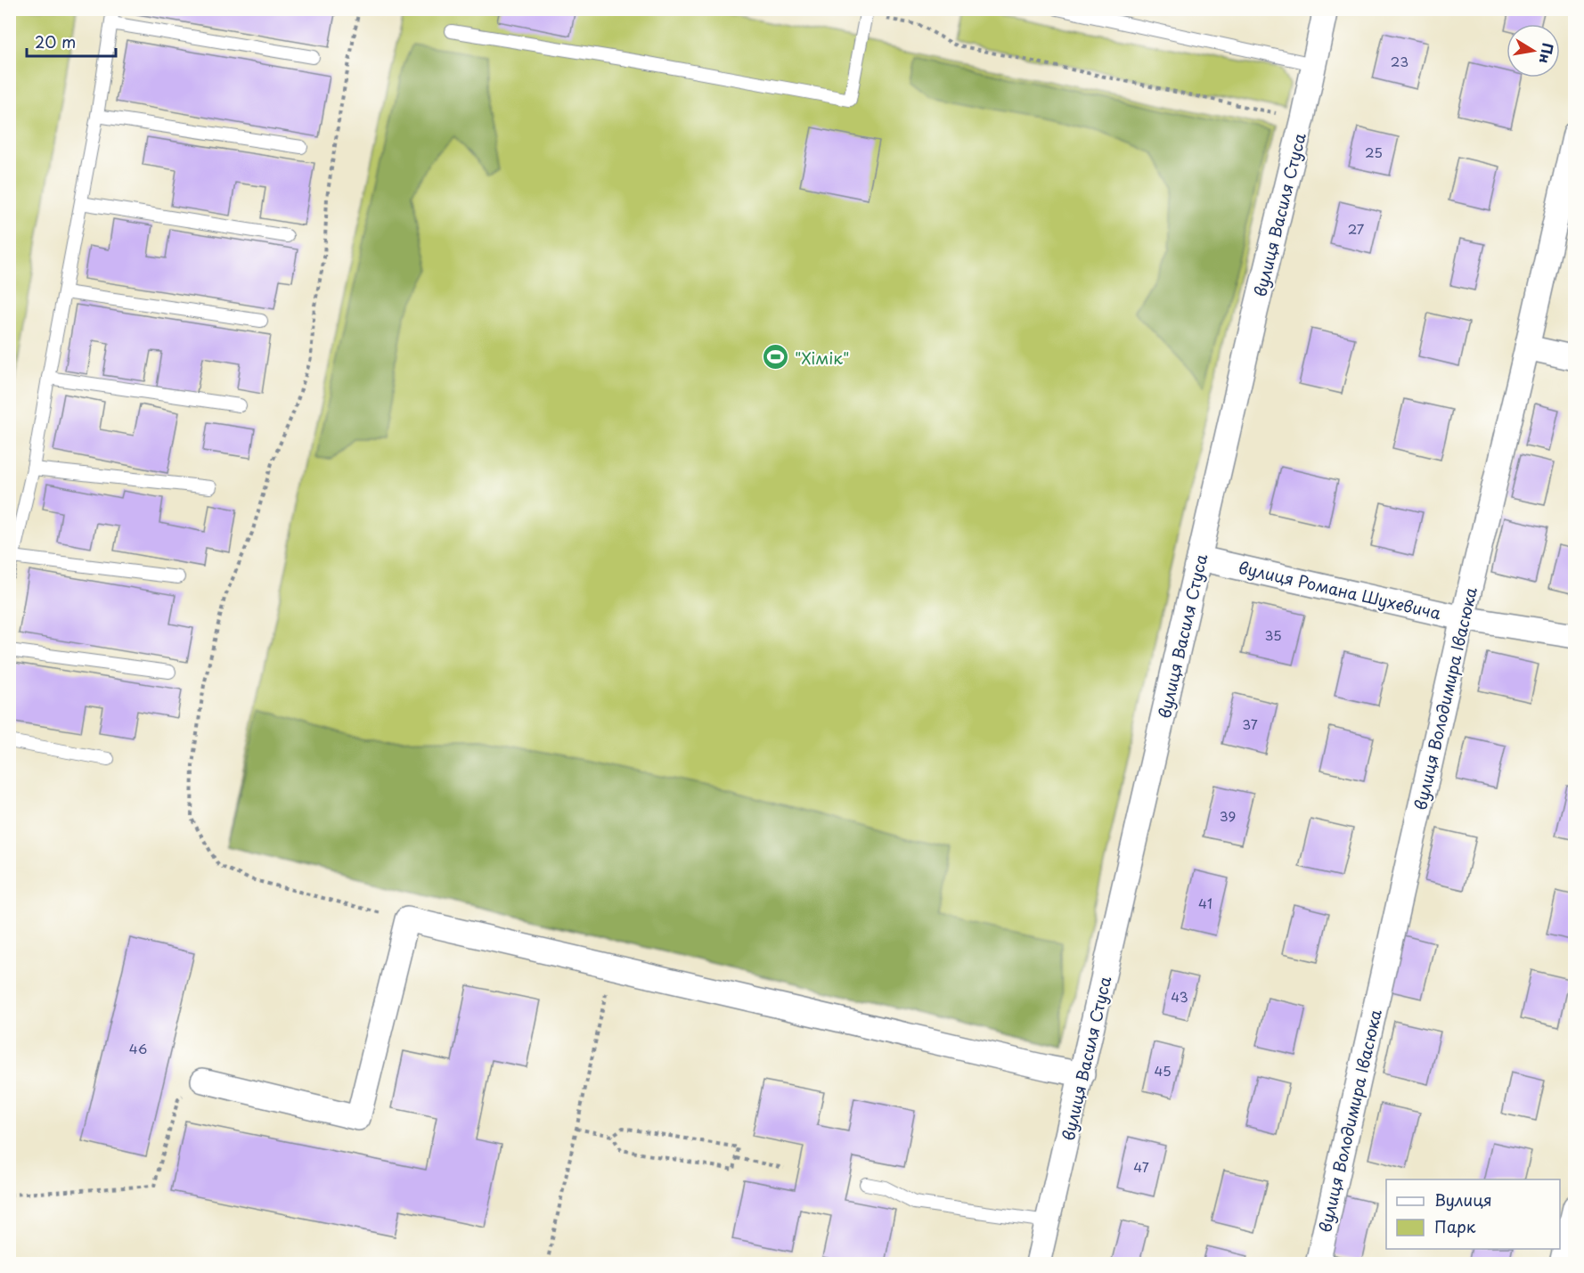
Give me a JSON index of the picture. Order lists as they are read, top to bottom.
{
  "streets": {
    "street": ["вулиця Василя Стуса", "вулиця Романа Шухевича", "вулиця Володимира Івасюка"]
  },
  "crossings": [
    ["вулиця Василя Стуса", "вулиця Романа Шухевича"],
    ["вулиця Романа Шухевича", "вулиця Володимира Івасюка"]
  ],
  "places": {
    "sports": ["\"Хімік\""]
  },
  "house_numbers": [
    "23",
    "25",
    "27",
    "35",
    "37",
    "39",
    "41",
    "43",
    "46",
    "45",
    "47"
  ],
  "legend": ["Вулиця", "Парк"],
  "scale_bar": "20 m",
  "north": "right"
}
